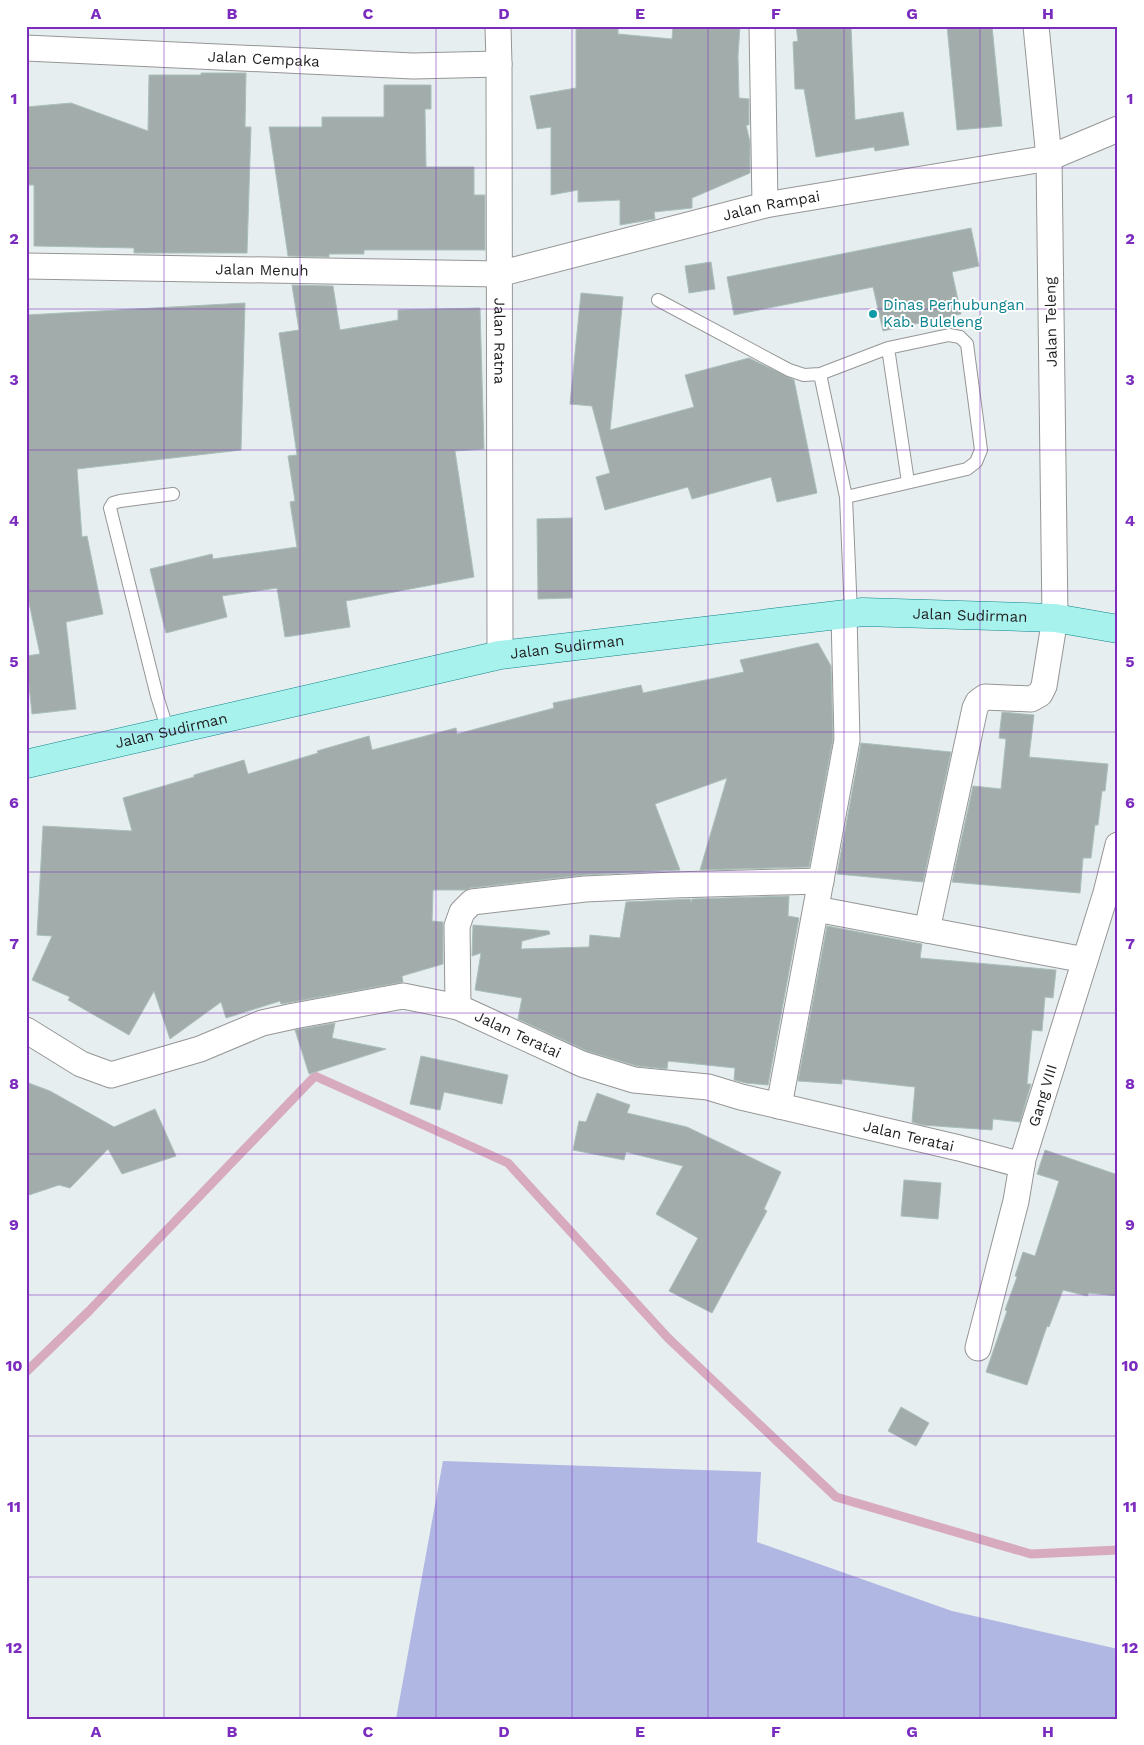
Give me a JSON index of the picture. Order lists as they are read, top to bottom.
{
  "streets": {
    "main road": ["Jalan Sudirman"],
    "street": [
      "Jalan Cempaka",
      "Jalan Rampai",
      "Jalan Menuh",
      "Jalan Teleng",
      "Jalan Ratna",
      "Jalan Teratai",
      "Gang VIII"
    ]
  },
  "crossings": [
    ["Jalan Cempaka", "Jalan Ratna"],
    ["Jalan Rampai", "Jalan Menuh"],
    ["Jalan Rampai", "Jalan Teleng"],
    ["Jalan Rampai", "Jalan Ratna"],
    ["Jalan Menuh", "Jalan Ratna"],
    ["Jalan Teleng", "Jalan Sudirman"],
    ["Jalan Ratna", "Jalan Sudirman"],
    ["Jalan Teratai", "Gang VIII"]
  ],
  "places": ["Dinas Perhubungan Kab. Buleleng"],
  "grid": {
    "columns": [
      "A",
      "B",
      "C",
      "D",
      "E",
      "F",
      "G",
      "H"
    ],
    "rows": [
      "1",
      "2",
      "3",
      "4",
      "5",
      "6",
      "7",
      "8",
      "9",
      "10",
      "11",
      "12"
    ]
  }
}
